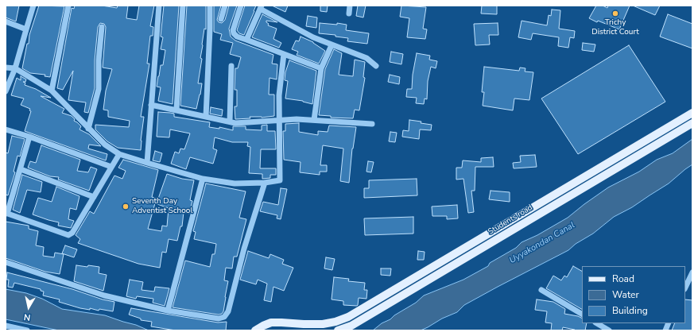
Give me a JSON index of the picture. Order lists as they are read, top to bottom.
{
  "streets": {
    "main road": ["Students road"]
  },
  "water": ["Uyyakondan Canal"],
  "places": ["Trichy District Court", "Seventh Day Adventist School"],
  "legend": ["Road", "Water", "Building"],
  "north": "bottom"
}
